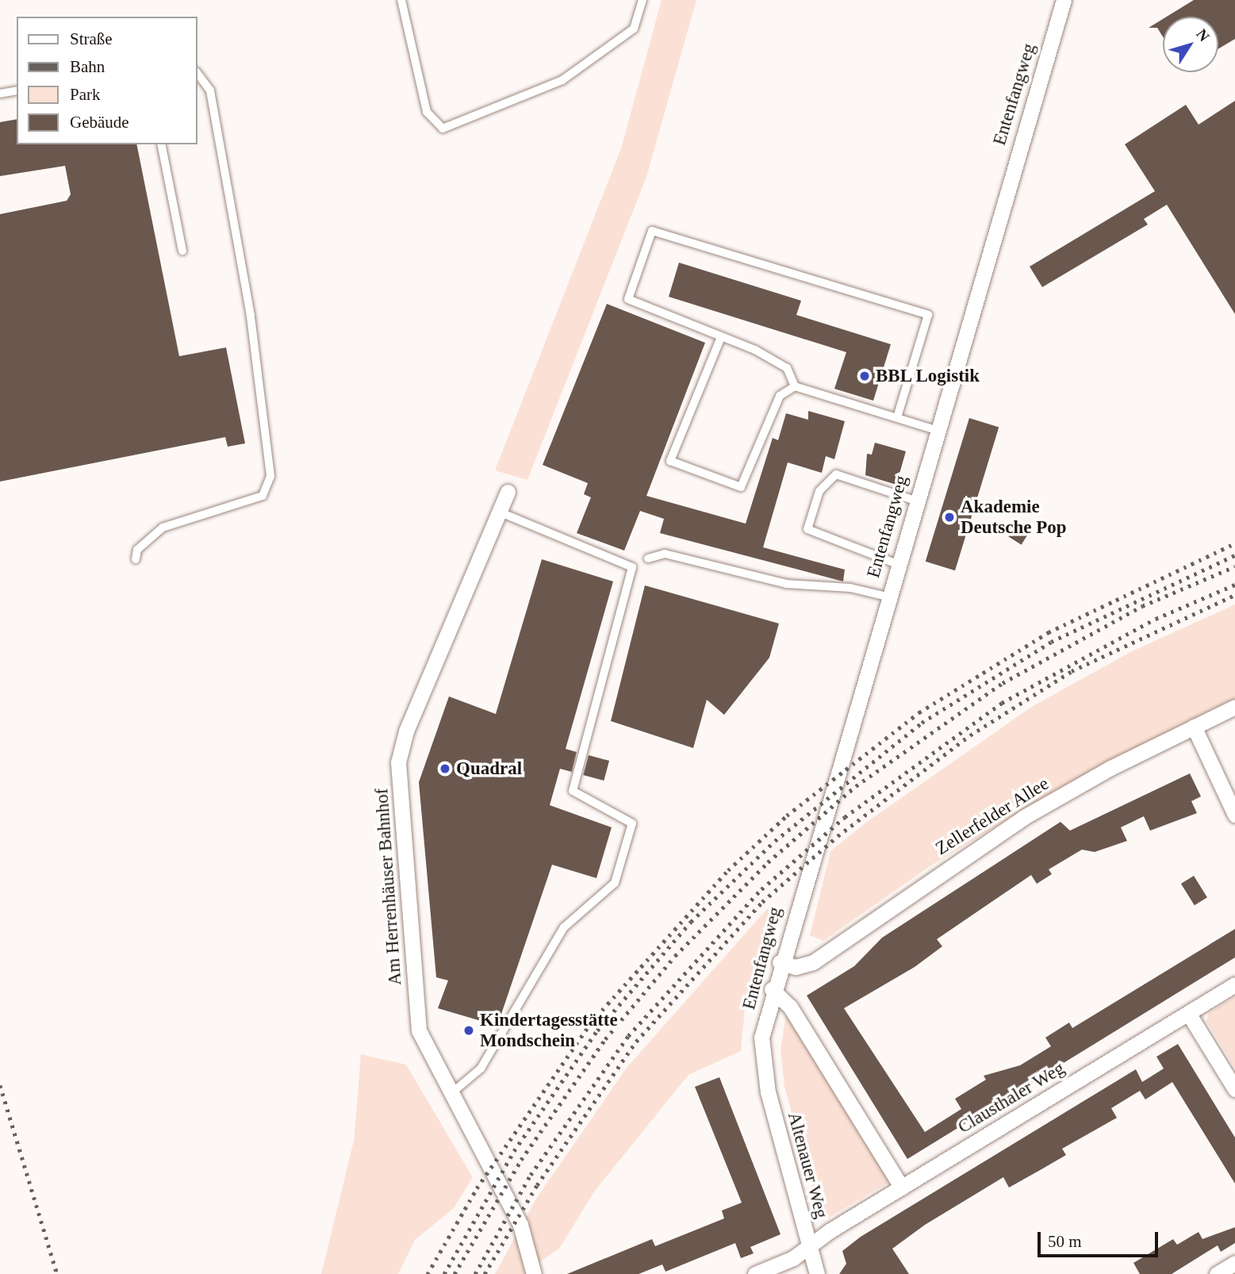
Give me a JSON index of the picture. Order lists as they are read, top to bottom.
{
  "streets": {
    "street": [
      "Entenfangweg",
      "Zellerfelder Allee",
      "Am Herrenhäuser Bahnhof",
      "Clausthaler Weg",
      "Altenauer Weg"
    ]
  },
  "crossings": [
    ["Entenfangweg", "Zellerfelder Allee"],
    ["Entenfangweg", "Altenauer Weg"],
    ["Clausthaler Weg", "Altenauer Weg"]
  ],
  "places": [
    "BBL Logistik",
    "Akademie Deutsche Pop",
    "Quadral",
    "Kindertagesstätte Mondschein"
  ],
  "legend": [
    "Straße",
    "Bahn",
    "Park",
    "Gebäude"
  ],
  "scale_bar": "50 m",
  "north": "top right"
}
